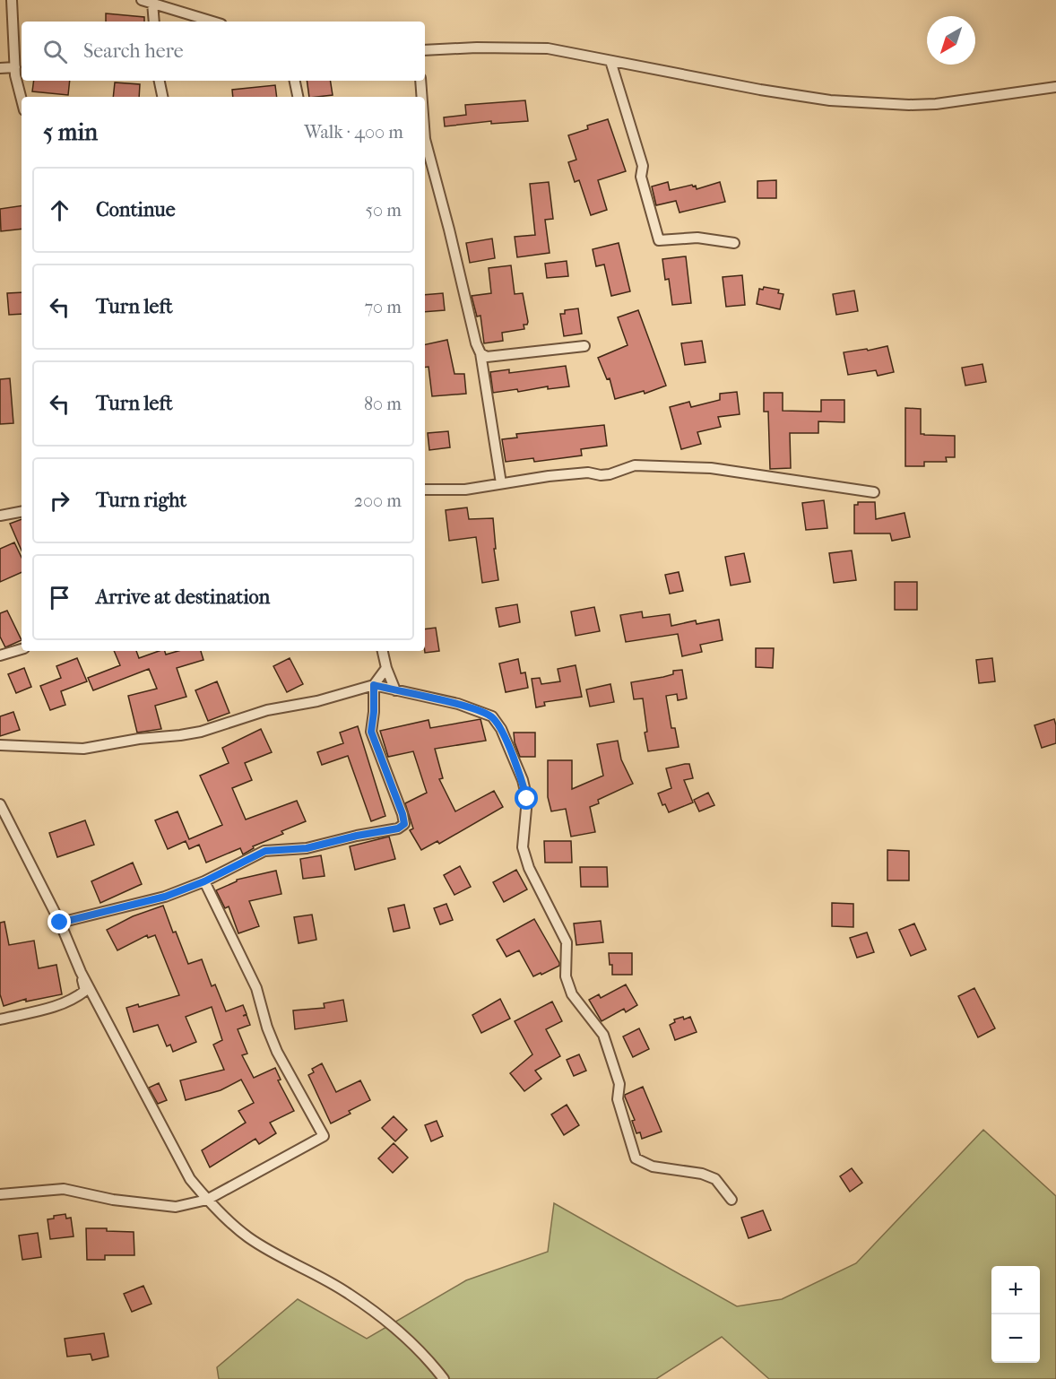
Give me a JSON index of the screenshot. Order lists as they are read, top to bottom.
{
  "north": "bottom left",
  "page": {
    "search": "Search here",
    "heading": ["5 min", "Walk · 400 m"],
    "list": [
      ["Continue", "50 m"],
      ["Turn left", "70 m"],
      ["Turn left", "80 m"],
      ["Turn right", "200 m"],
      "Arrive at destination"
    ],
    "map_buttons": ["+", "−"]
  }
}
